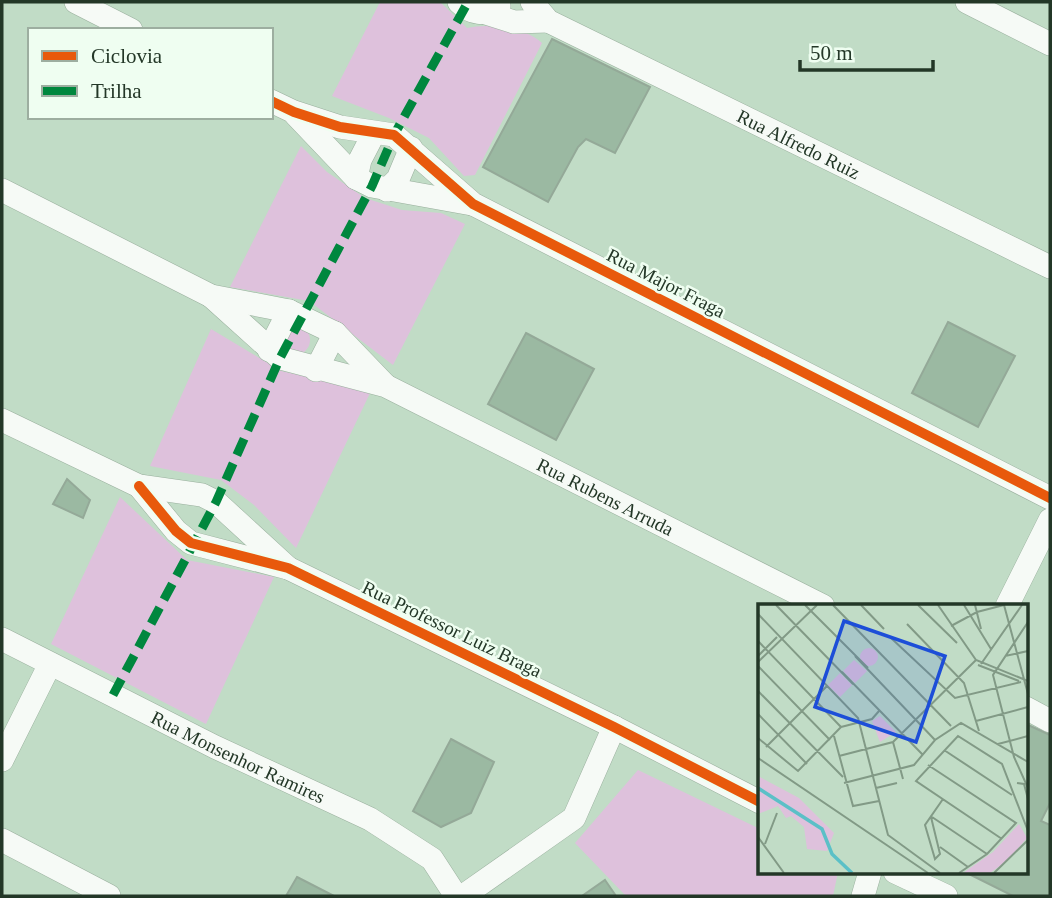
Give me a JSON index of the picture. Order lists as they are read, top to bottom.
{
  "streets": {
    "street": [
      "Rua Alfredo Ruiz",
      "Rua Major Fraga",
      "Rua Rubens Arruda",
      "Rua Professor Luiz Braga",
      "Rua Monsenhor Ramires"
    ]
  },
  "legend": ["Ciclovia", "Trilha"],
  "scale_bar": "50 m"
}
